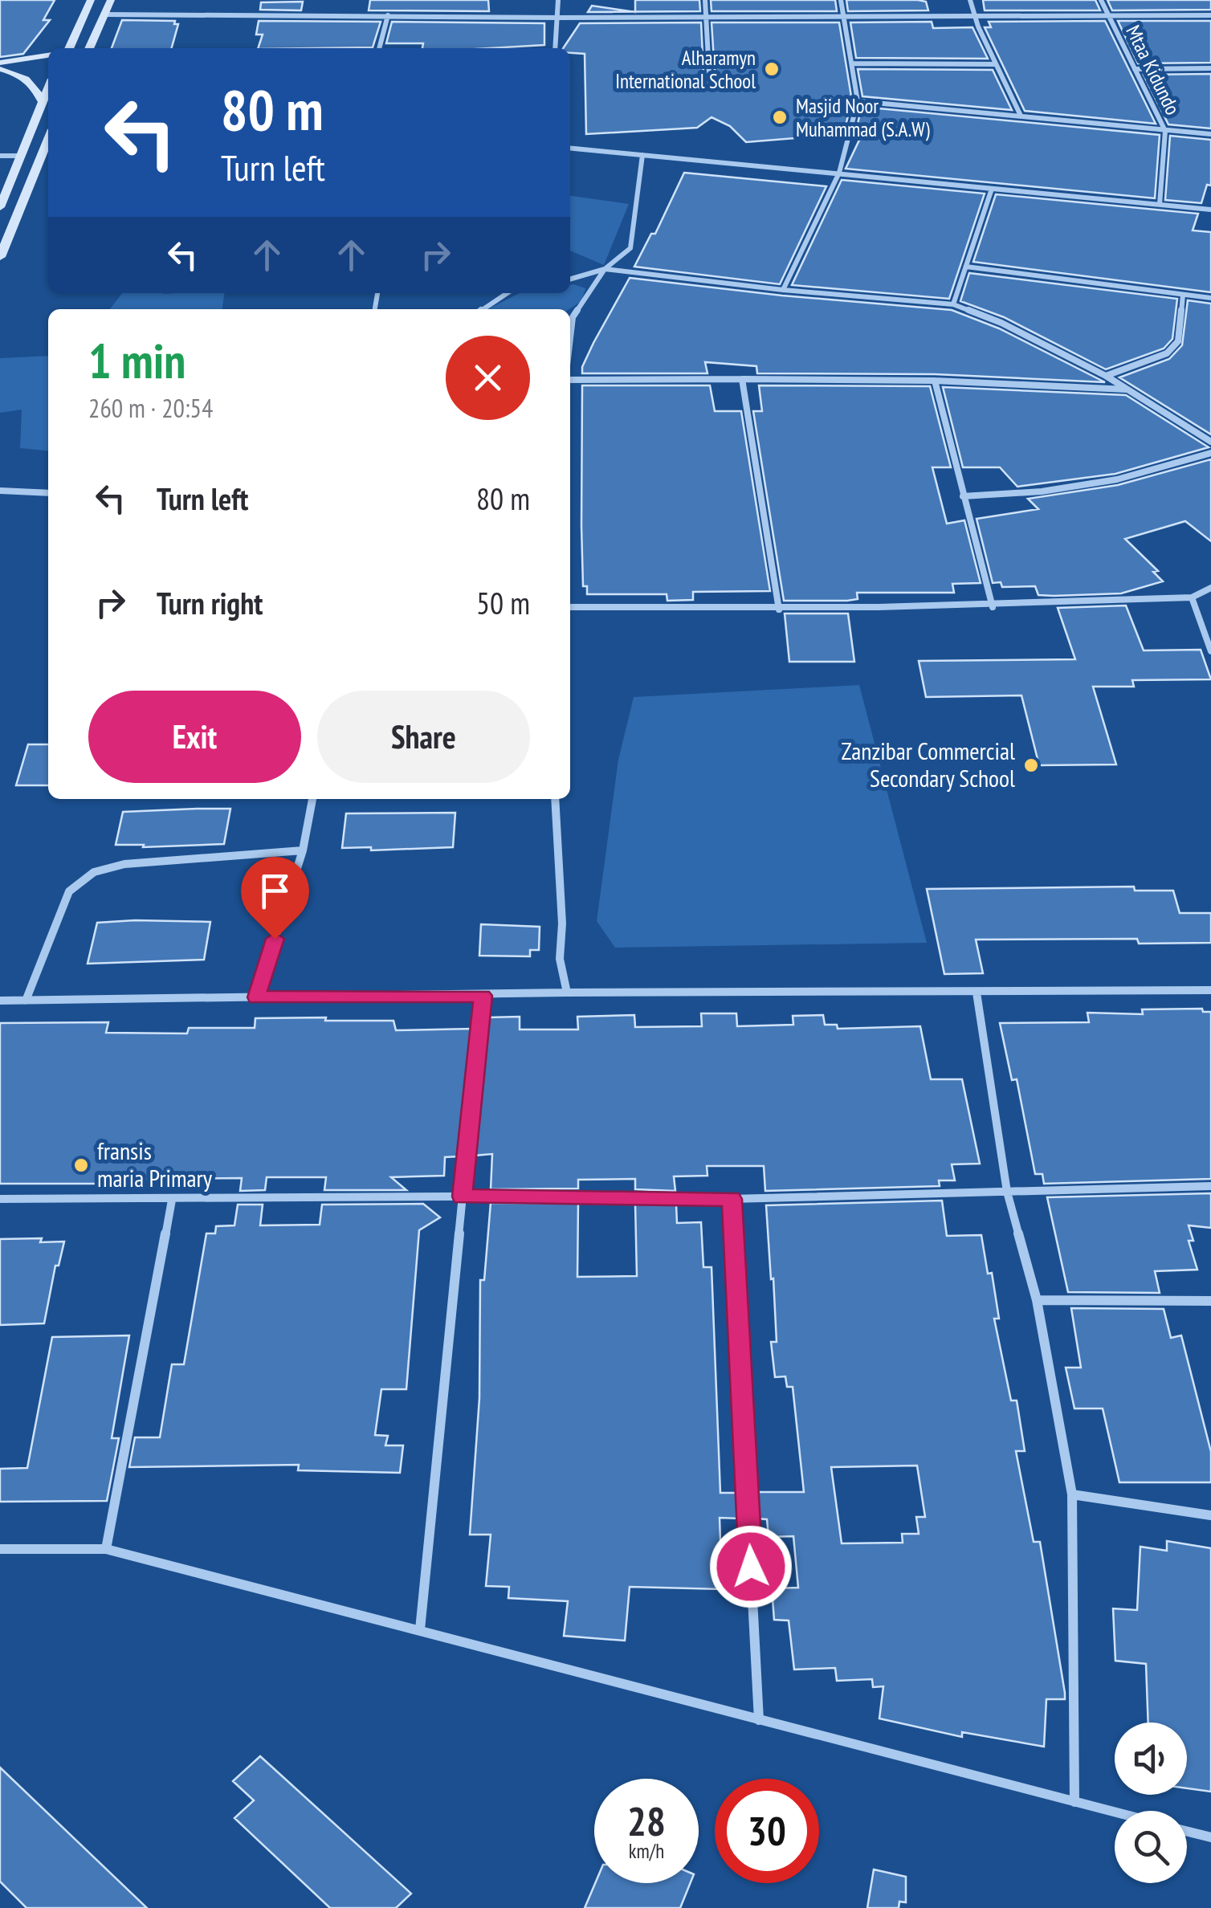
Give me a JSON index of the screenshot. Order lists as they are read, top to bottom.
{
  "streets": {
    "street": ["Mtaa Kidundo"]
  },
  "places": [
    "Alharamyn International School",
    "Masjid Noor Muhammad (S.A.W)",
    "Zanzibar Commercial Secondary School",
    "fransis maria Primary"
  ],
  "page": {
    "turn": ["80 m", "Turn left"],
    "heading": ["1 min", "260 m · 20:54"],
    "list": [
      {
        "name": "Turn left",
        "value": "80 m"
      },
      {
        "name": "Turn right",
        "value": "50 m"
      }
    ],
    "buttons": ["Exit", "Share"],
    "speed": "28 km/h",
    "limit": "30"
  }
}
